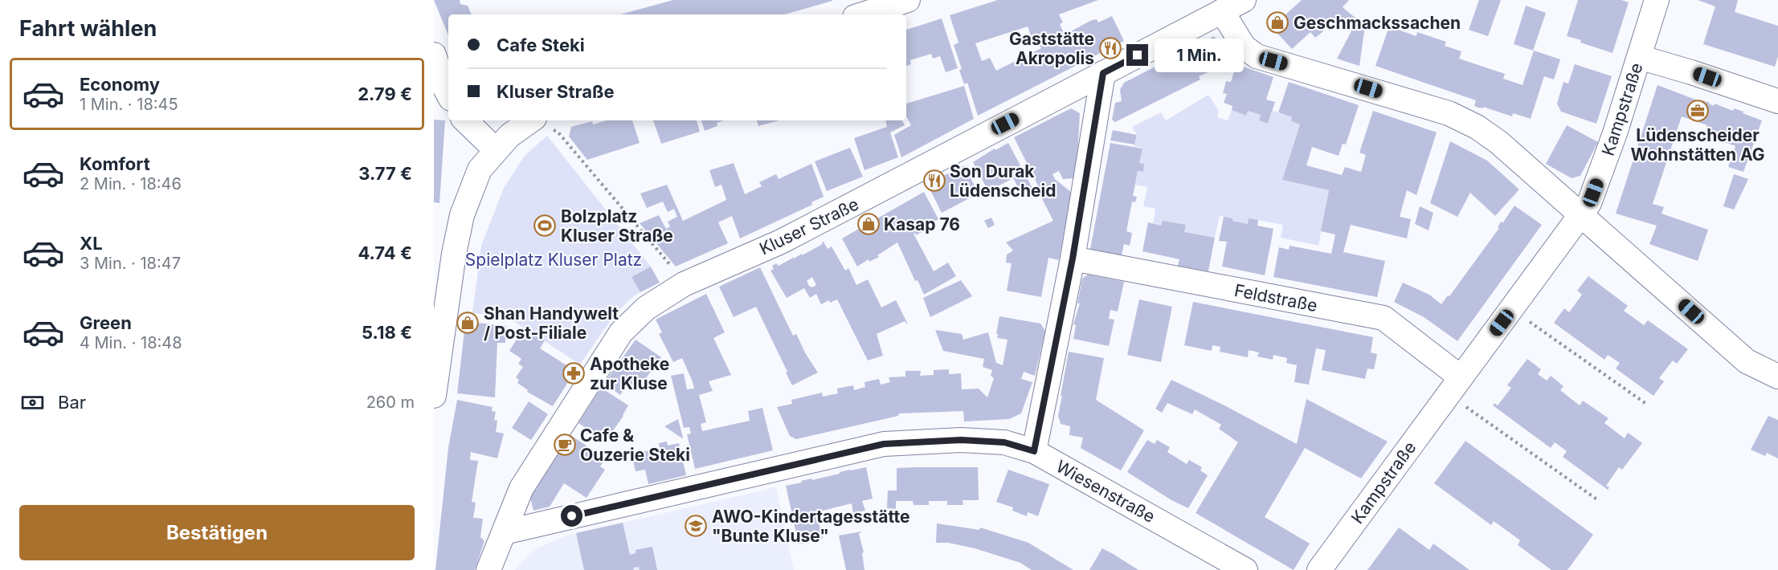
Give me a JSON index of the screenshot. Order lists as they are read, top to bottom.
{
  "streets": {
    "street": [
      "Kampstraße",
      "Kluser Straße",
      "Feldstraße",
      "Wiesenstraße"
    ]
  },
  "crossings": [
    ["Kampstraße", "Feldstraße"],
    ["Kluser Straße", "Wiesenstraße"]
  ],
  "parks": ["Spielplatz Kluser Platz"],
  "places": {
    "shop": ["Geschmackssachen", "Kasap 76", "Shan Handywelt / Post-Filiale"],
    "restaurant": ["Gaststätte Akropolis", "Son Durak Lüdenscheid"],
    "office": ["Lüdenscheider Wohnstätten AG"],
    "sports": ["Bolzplatz Kluser Straße"],
    "pharmacy": ["Apotheke zur Kluse"],
    "cafe": ["Cafe & Ouzerie Steki"],
    "school or university": ["AWO-Kindertagesstätte \"Bunte Kluse\""]
  },
  "page": {
    "heading": "Fahrt wählen",
    "banner": ["Cafe Steki", "Kluser Straße"],
    "bubble": "1 Min.",
    "list": [
      {
        "name": "Economy",
        "note": "1 Min. · 18:45",
        "value": "2.79 €"
      },
      {
        "name": "Komfort",
        "note": "2 Min. · 18:46",
        "value": "3.77 €"
      },
      {
        "name": "XL",
        "note": "3 Min. · 18:47",
        "value": "4.74 €"
      },
      {
        "name": "Green",
        "note": "4 Min. · 18:48",
        "value": "5.18 €"
      }
    ],
    "pay": ["Bar", "260 m"],
    "buttons": "Bestätigen"
  }
}
